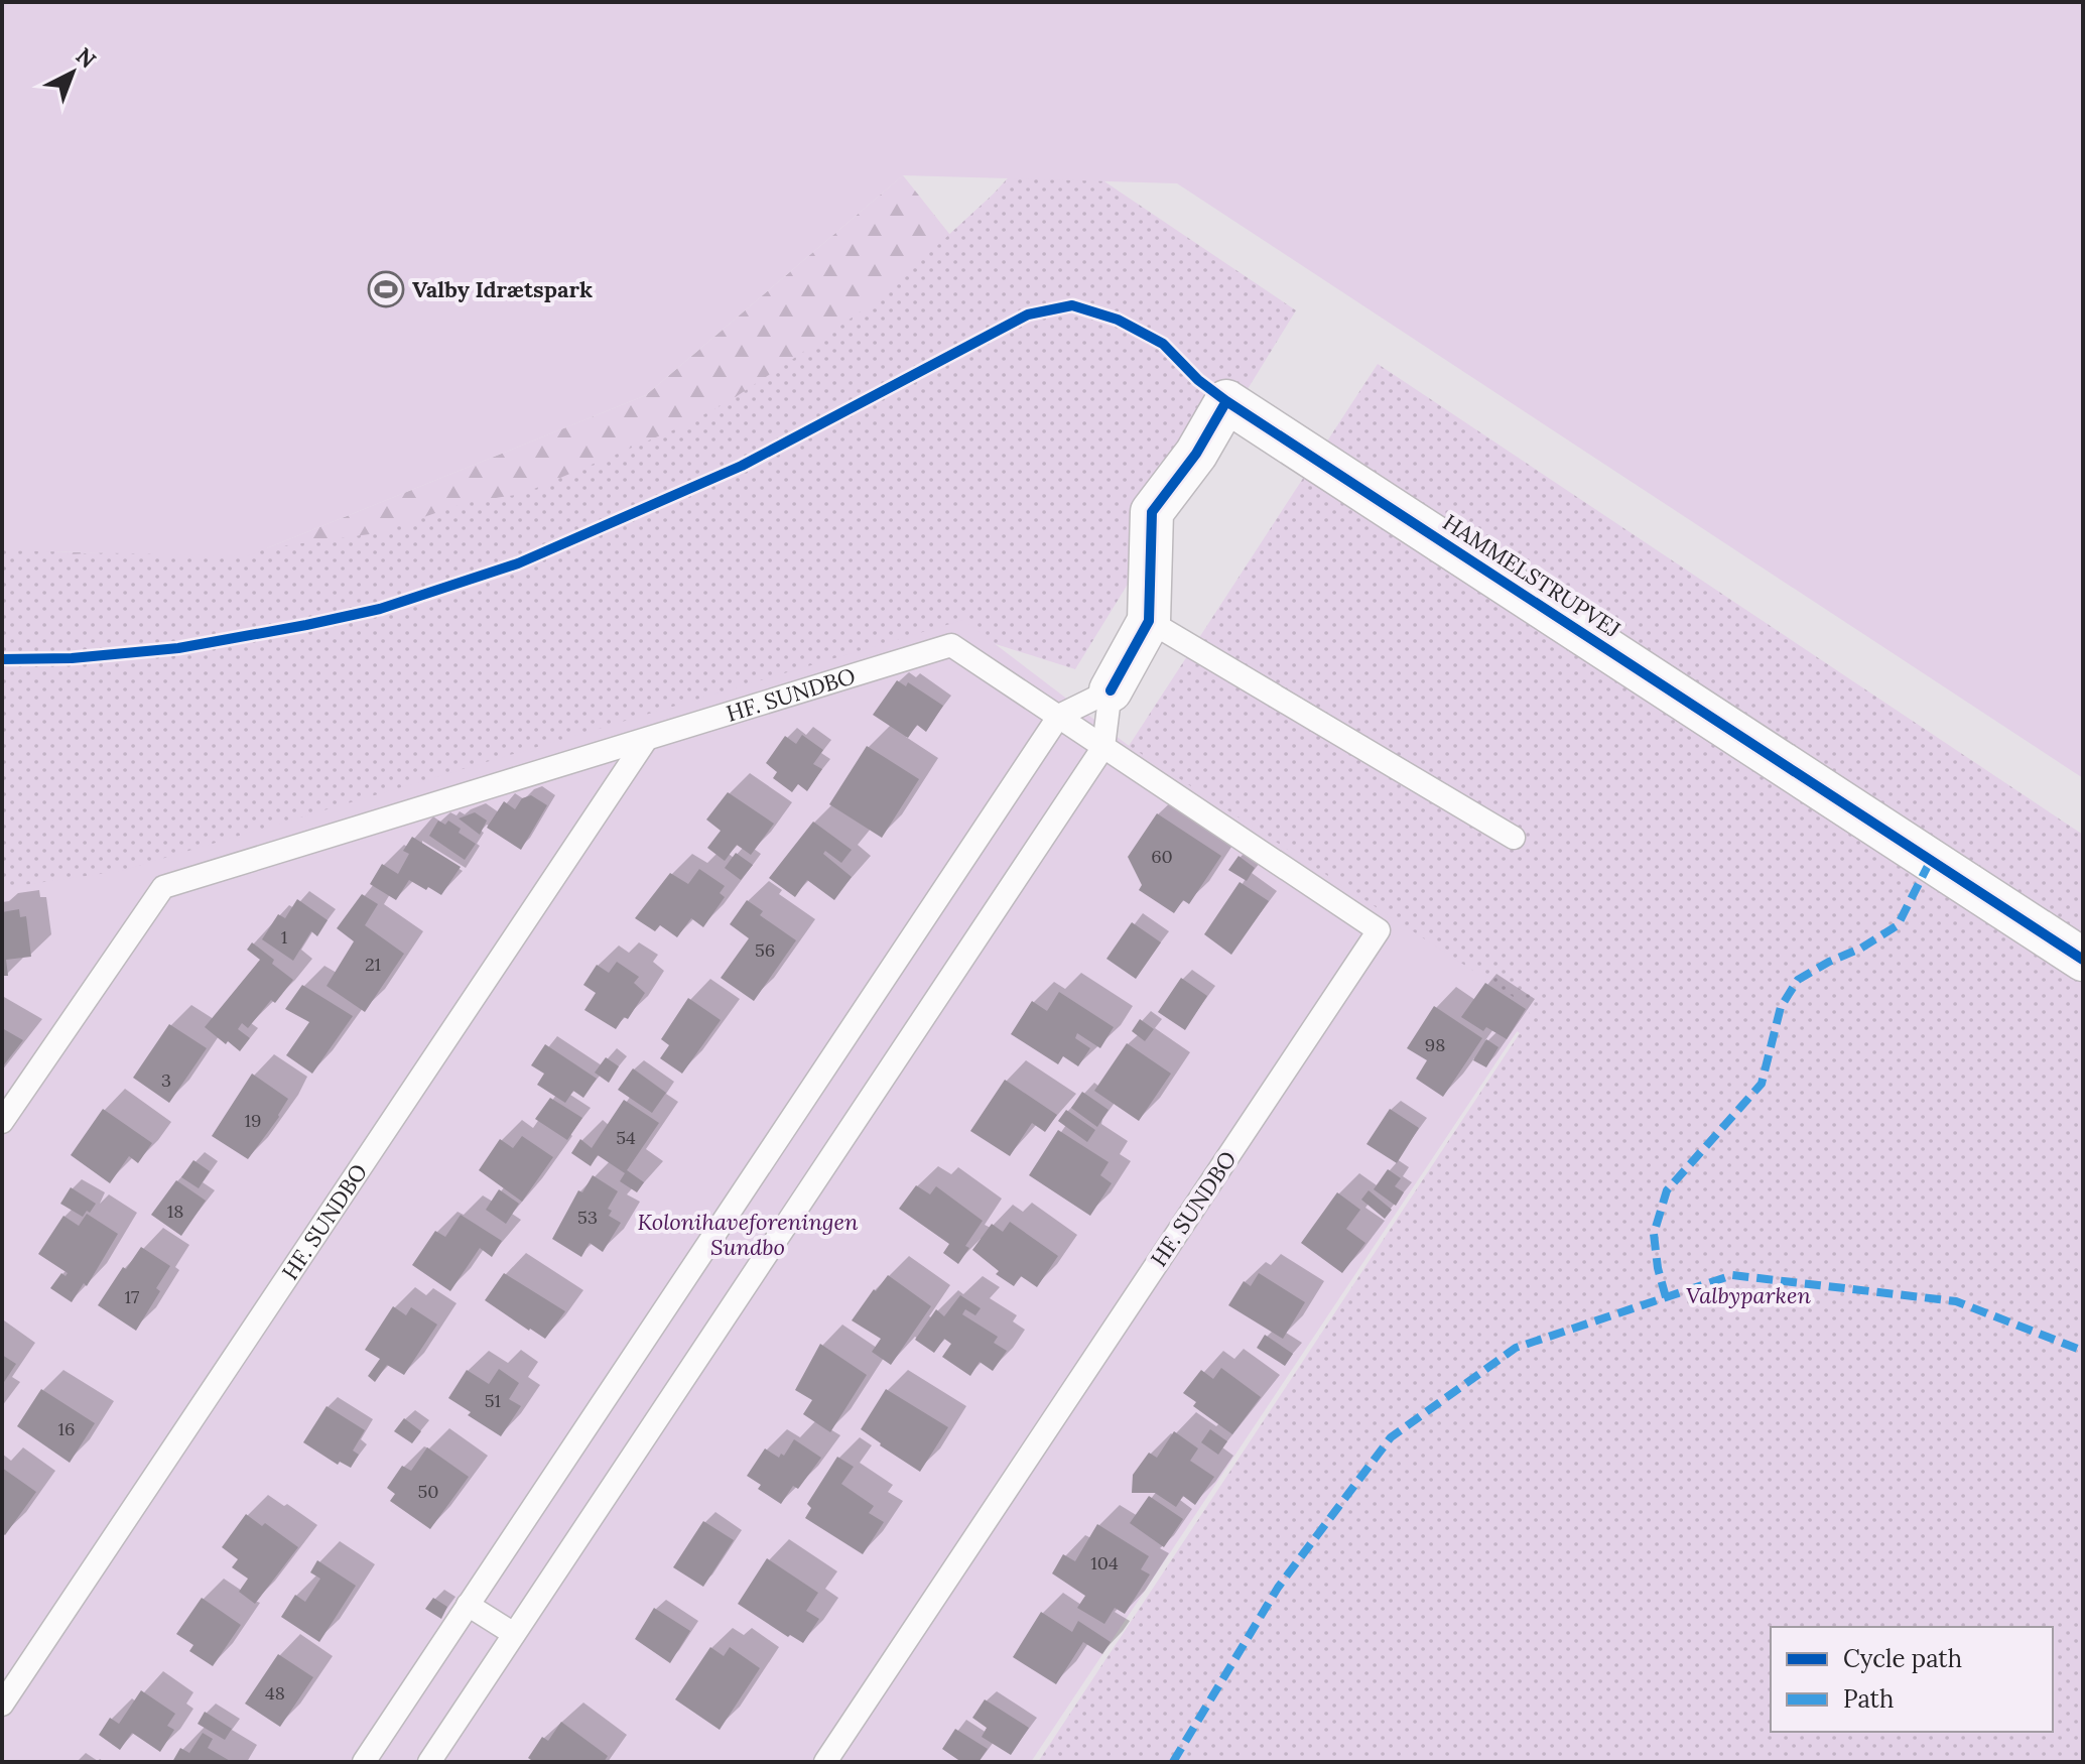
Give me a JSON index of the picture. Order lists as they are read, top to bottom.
{
  "streets": {
    "street": ["HAMMELSTRUPVEJ"],
    "lane": ["HF. SUNDBO"]
  },
  "parks": ["Kolonihaveforeningen Sundbo", "Valbyparken"],
  "places": {
    "sports": ["Valby Idrætspark"]
  },
  "house_numbers": [
    "60",
    "1",
    "56",
    "21",
    "98",
    "3",
    "19",
    "54",
    "18",
    "53",
    "17",
    "51",
    "16",
    "50",
    "104",
    "48"
  ],
  "legend": ["Cycle path", "Path"],
  "north": "top right"
}
